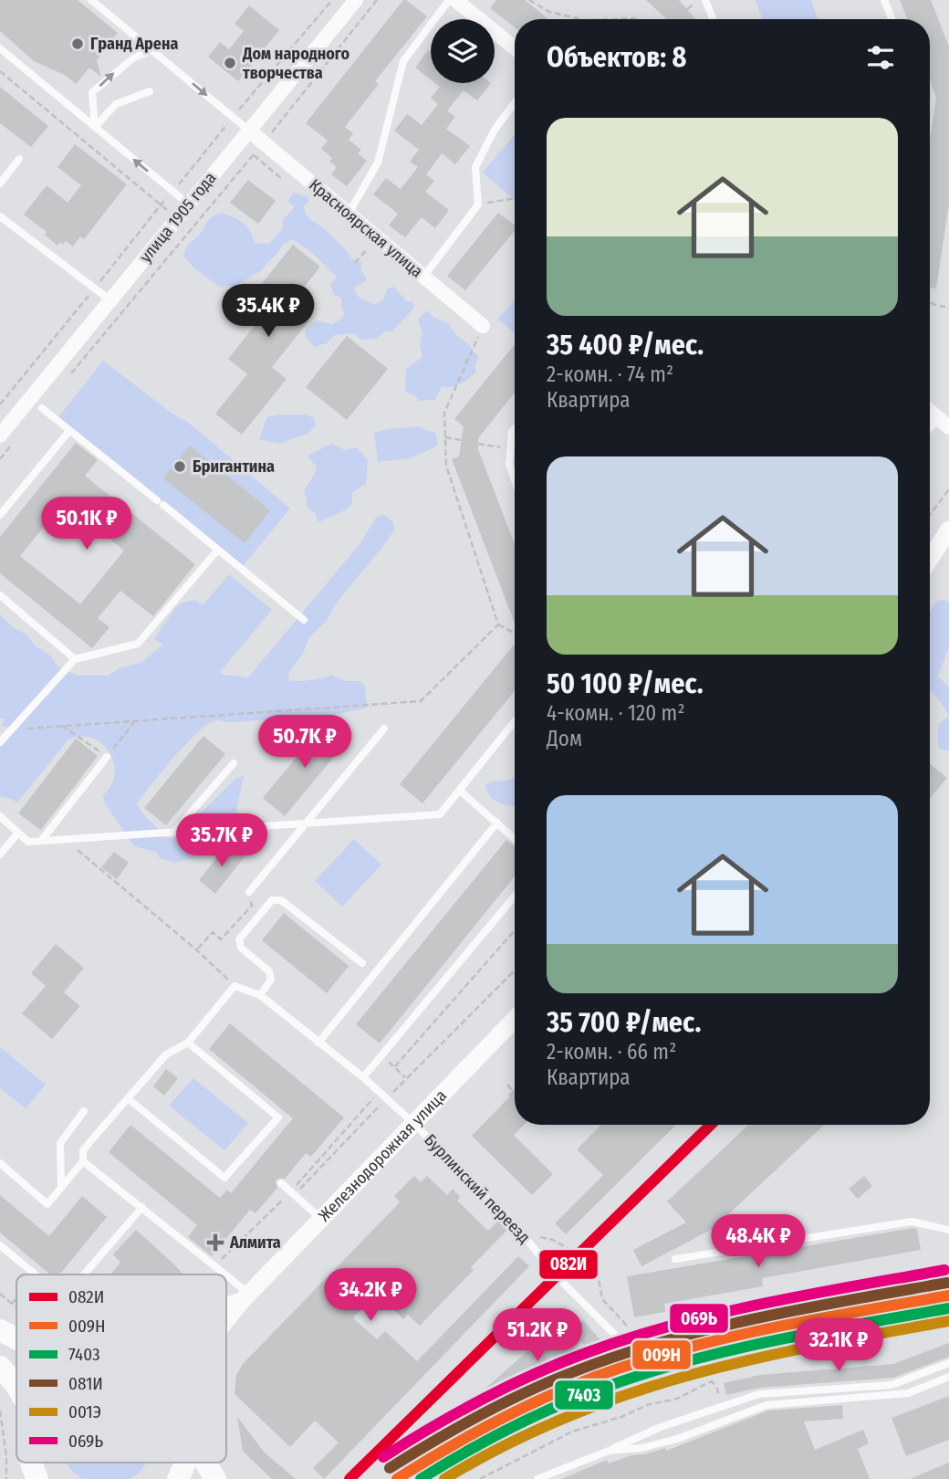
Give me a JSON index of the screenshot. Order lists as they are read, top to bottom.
{
  "streets": {
    "street": ["улица 1905 года", "Красноярская улица", "Железнодорожная улица"],
    "lane": ["Бурлинский переезд"]
  },
  "crossings": [
    ["улица 1905 года", "Красноярская улица"],
    ["Железнодорожная улица", "Бурлинский переезд"]
  ],
  "places": {
    "other": ["Гранд Арена", "Дом народного творчества", "Бригантина"],
    "health": ["Алмита"]
  },
  "lines": [
    "transit line 082И",
    "transit line 069Ь",
    "transit line 081И",
    "transit line 009Н",
    "transit line 7403",
    "transit line 001Э"
  ],
  "legend": [
    "082И",
    "009Н",
    "7403",
    "081И",
    "001Э",
    "069Ь"
  ],
  "page": {
    "heading": "Объектов: 8",
    "list": [
      {
        "name": "35 400 ₽/мес.",
        "note": "2-комн. · 74 m² · Квартира"
      },
      {
        "name": "50 100 ₽/мес.",
        "note": "4-комн. · 120 m² · Дом"
      },
      {
        "name": "35 700 ₽/мес.",
        "note": "2-комн. · 66 m² · Квартира"
      }
    ],
    "price": [
      "35.4K ₽",
      "50.1K ₽",
      "50.7K ₽",
      "35.7K ₽",
      "48.4K ₽",
      "34.2K ₽",
      "51.2K ₽",
      "32.1K ₽"
    ]
  }
}
